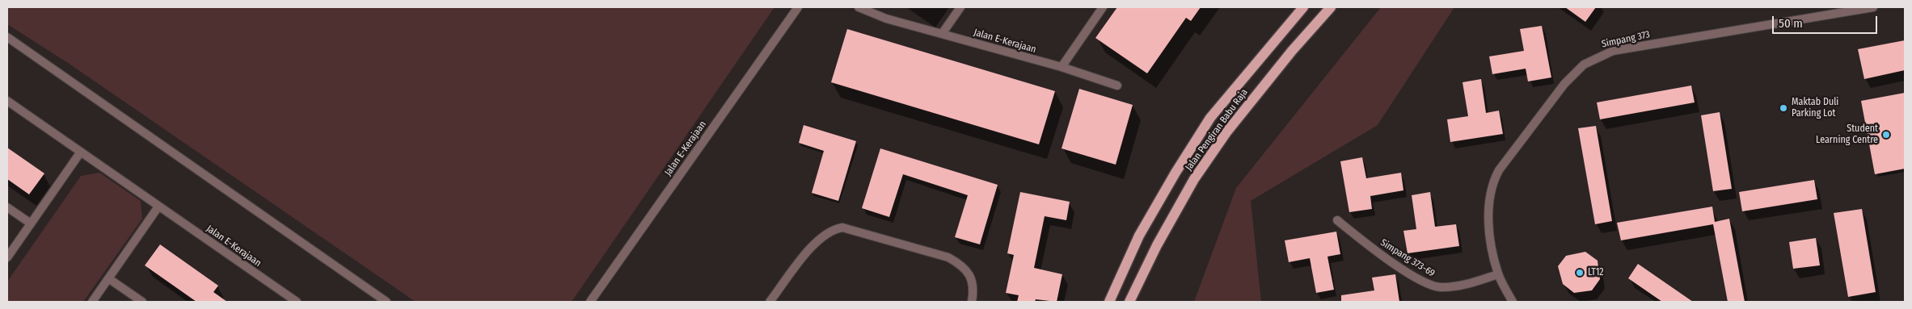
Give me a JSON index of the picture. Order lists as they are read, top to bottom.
{
  "streets": {
    "main road": ["Jalan Pengiran Babu Raja"],
    "street": ["Simpang 373", "Jalan E-Kerajaan", "Simpang 373-69"]
  },
  "crossings": [
    ["Simpang 373", "Simpang 373-69"]
  ],
  "places": ["Maktab Duli Parking Lot", "Student Learning Centre", "LT12"],
  "scale_bar": "50 m"
}
